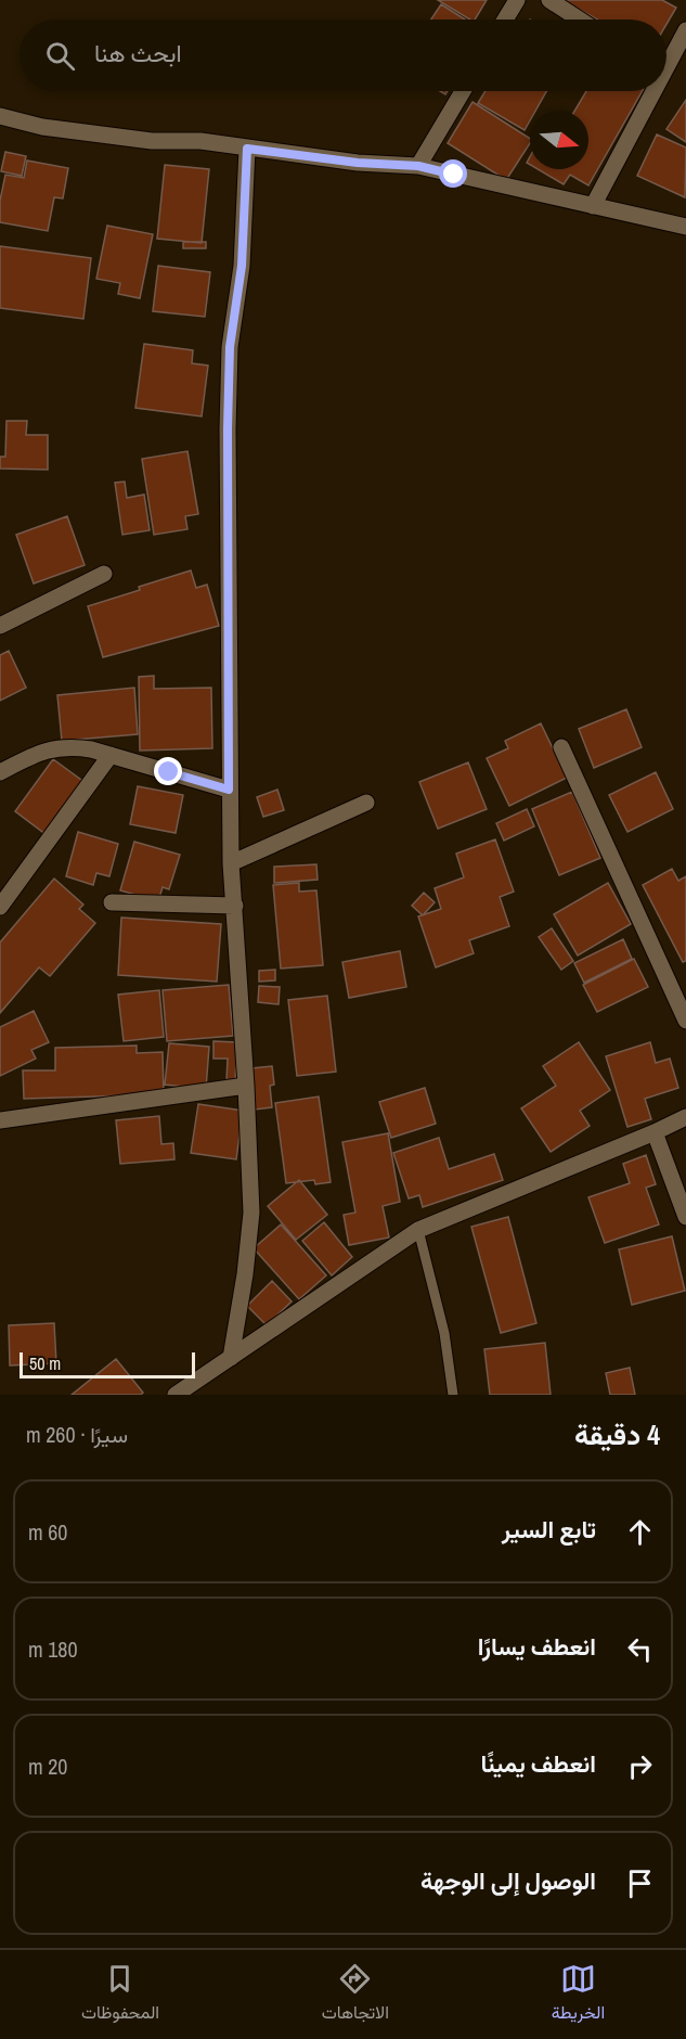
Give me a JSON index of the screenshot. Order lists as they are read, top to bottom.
{
  "scale_bar": "50 m",
  "north": "right",
  "page": {
    "search": "ابحث هنا",
    "scale": "50 m",
    "heading": ["4 دقيقة", "سيرًا · 260 m"],
    "list": [
      ["تابع السير", "60 m"],
      ["انعطف يسارًا", "180 m"],
      ["انعطف يمينًا", "20 m"],
      "الوصول إلى الوجهة"
    ],
    "nav": ["الخريطة", "الاتجاهات", "المحفوظات"]
  }
}
